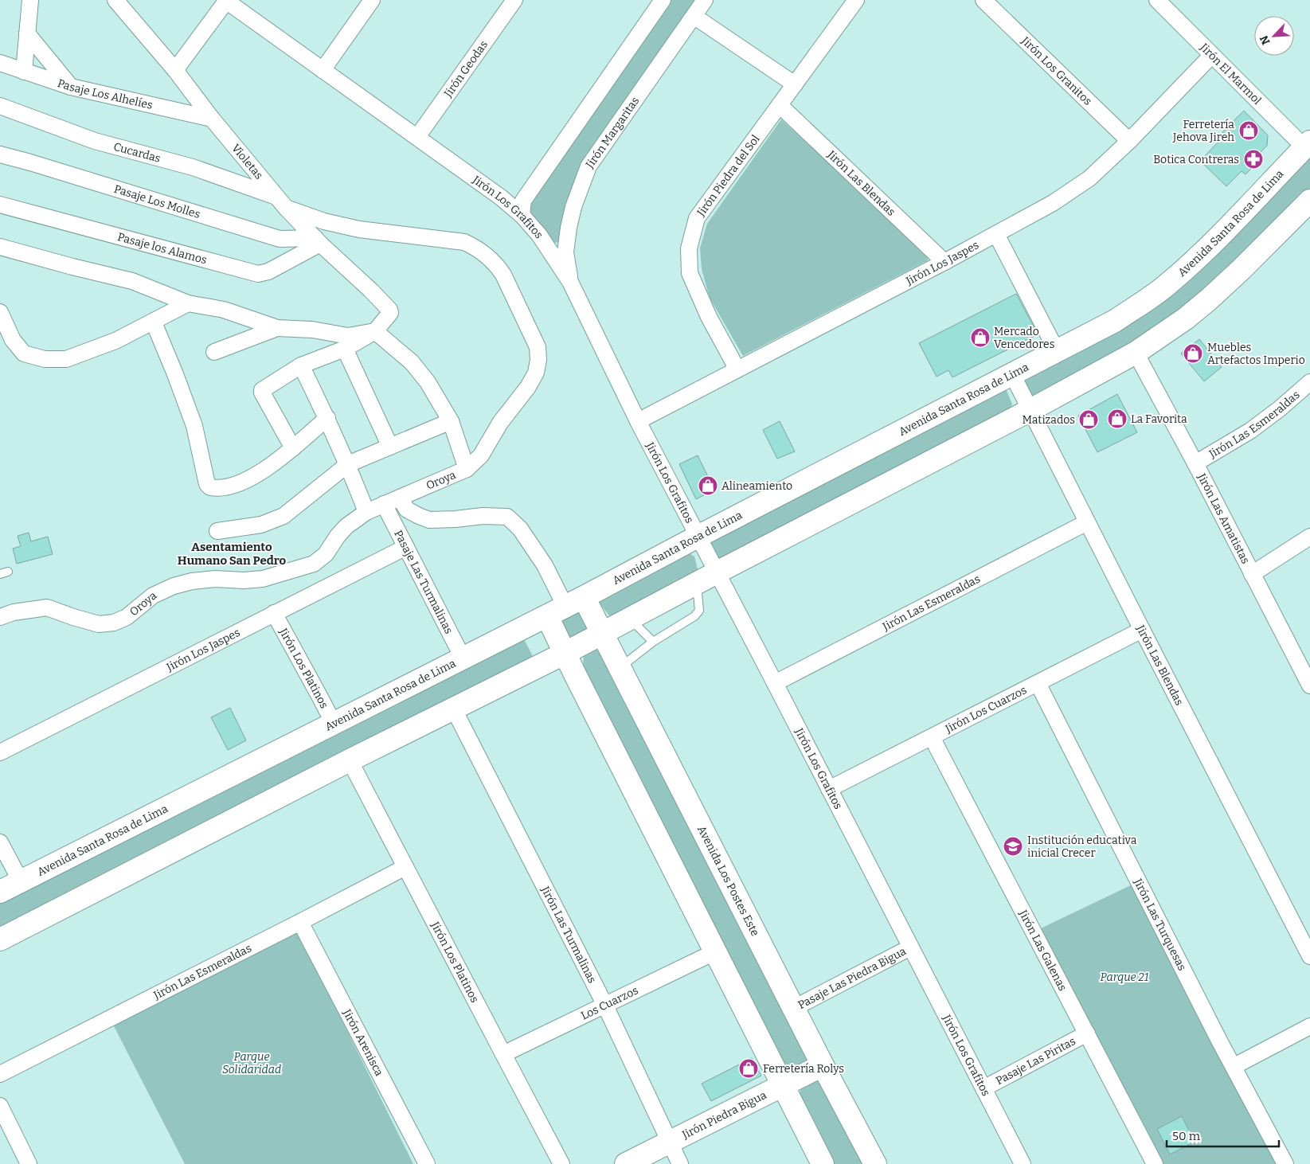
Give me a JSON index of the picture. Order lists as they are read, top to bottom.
{
  "streets": {
    "main road": ["Avenida Santa Rosa de Lima", "Avenida Los Postes Este", "Jirón Piedra Bigua"],
    "street": [
      "Jirón Geodas",
      "Jirón Los Granitos",
      "Jirón El Marmol",
      "Pasaje Los Alhelíes",
      "Jirón Margaritas",
      "Cucardas",
      "Violetas",
      "Jirón Piedra del Sol",
      "Jirón Las Blendas",
      "Pasaje Los Molles",
      "Jirón Los Grafitos",
      "Pasaje los Alamos",
      "Jirón Los Jaspes",
      "Jirón Las Esmeraldas",
      "Oroya",
      "Jirón Las Amatistas",
      "Pasaje Las Turmalinas",
      "Jirón Los Platinos",
      "Jirón Los Cuarzos",
      "Jirón Las Turquesas",
      "Jirón Las Turmalinas",
      "Jirón Las Galenas",
      "Pasaje Las Piedra Bigua",
      "Los Cuarzos",
      "Jirón Arenisca",
      "Pasaje Las Piritas"
    ]
  },
  "crossings": [
    ["Jirón Geodas", "Jirón Los Grafitos"],
    ["Jirón Los Granitos", "Jirón Los Jaspes"],
    ["Jirón El Marmol", "Avenida Santa Rosa de Lima"],
    ["Jirón El Marmol", "Jirón Los Jaspes"],
    ["Pasaje Los Alhelíes", "Violetas"],
    ["Jirón Margaritas", "Jirón Los Grafitos"],
    ["Cucardas", "Violetas"],
    ["Cucardas", "Oroya"],
    ["Violetas", "Pasaje Los Molles"],
    ["Violetas", "Pasaje los Alamos"],
    ["Violetas", "Oroya"],
    ["Jirón Piedra del Sol", "Jirón Las Blendas"],
    ["Jirón Piedra del Sol", "Jirón Los Jaspes"],
    ["Jirón Las Blendas", "Avenida Santa Rosa de Lima"],
    ["Jirón Las Blendas", "Jirón Los Jaspes"],
    ["Jirón Las Blendas", "Jirón Las Esmeraldas"],
    ["Jirón Las Blendas", "Jirón Los Cuarzos"],
    ["Pasaje Los Molles", "Pasaje los Alamos"],
    ["Jirón Los Grafitos", "Avenida Santa Rosa de Lima"],
    ["Jirón Los Grafitos", "Jirón Los Jaspes"],
    ["Jirón Los Grafitos", "Jirón Las Esmeraldas"],
    ["Jirón Los Grafitos", "Jirón Los Cuarzos"],
    ["Jirón Los Grafitos", "Pasaje Las Piedra Bigua"],
    ["Jirón Los Grafitos", "Pasaje Las Piritas"],
    ["Avenida Santa Rosa de Lima", "Pasaje Las Turmalinas"],
    ["Avenida Santa Rosa de Lima", "Jirón Los Platinos"],
    ["Avenida Santa Rosa de Lima", "Avenida Los Postes Este"],
    ["Jirón Los Jaspes", "Pasaje Las Turmalinas"],
    ["Jirón Los Jaspes", "Jirón Los Platinos"],
    ["Jirón Las Esmeraldas", "Jirón Las Amatistas"],
    ["Jirón Las Esmeraldas", "Jirón Los Platinos"],
    ["Jirón Las Esmeraldas", "Jirón Arenisca"],
    ["Oroya", "Pasaje Las Turmalinas"],
    ["Jirón Los Platinos", "Los Cuarzos"],
    ["Jirón Los Cuarzos", "Jirón Las Turquesas"],
    ["Jirón Los Cuarzos", "Jirón Las Galenas"],
    ["Avenida Los Postes Este", "Pasaje Las Piedra Bigua"],
    ["Avenida Los Postes Este", "Jirón Piedra Bigua"],
    ["Jirón Las Turmalinas", "Los Cuarzos"],
    ["Jirón Las Turmalinas", "Jirón Piedra Bigua"],
    ["Jirón Las Galenas", "Pasaje Las Piritas"]
  ],
  "districts": ["Asentamiento Humano San Pedro"],
  "parks": ["Parque 21", "Parque Solidaridad"],
  "places": {
    "shop": [
      "Ferretería Jehova Jireh",
      "Mercado Vencedores",
      "Muebles Artefactos Imperio",
      "La Favorita",
      "Matizados",
      "Alineamiento",
      "Ferretería Rolys"
    ],
    "pharmacy": ["Botica Contreras"],
    "school or university": ["Institución educativa inicial Crecer"]
  },
  "scale_bar": "50 m",
  "north": "bottom left"
}
